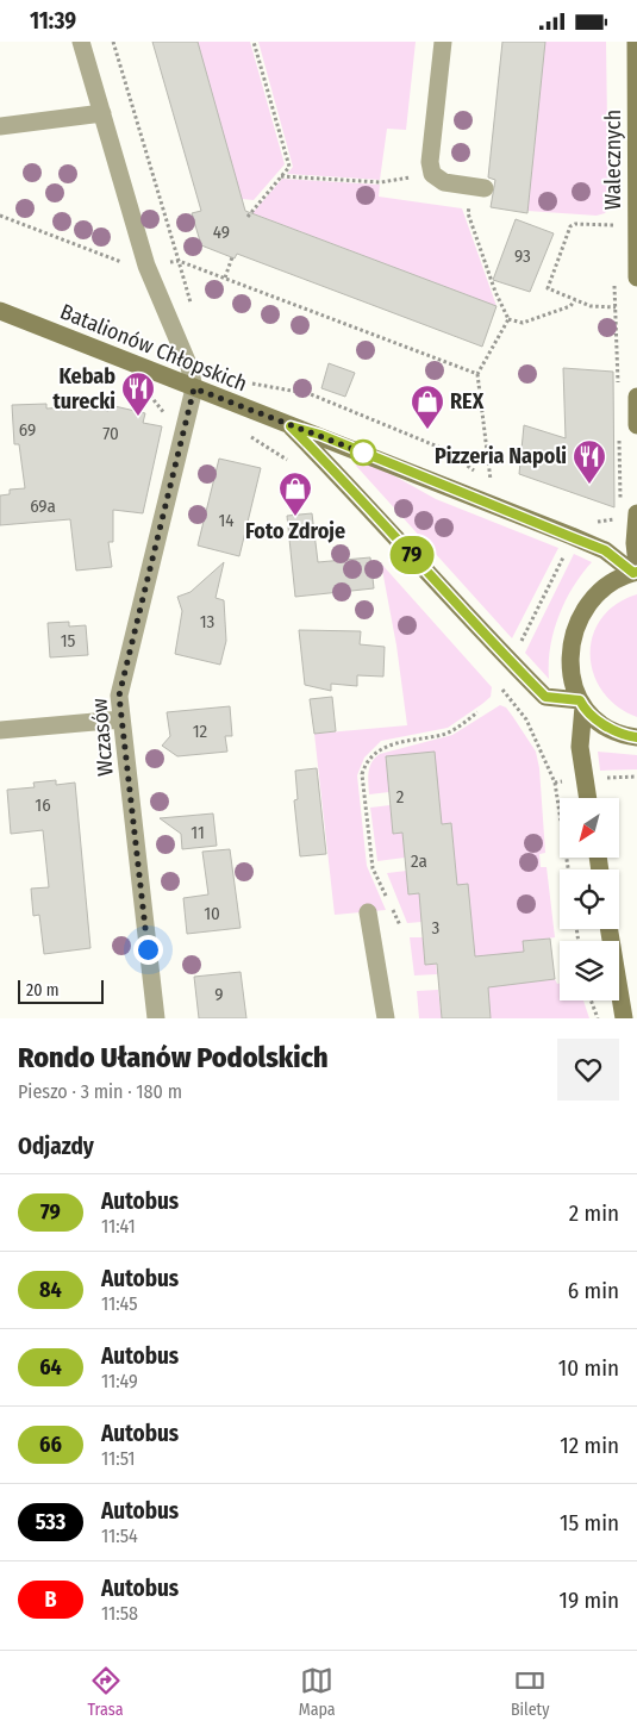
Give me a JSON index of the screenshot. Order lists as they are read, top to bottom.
{
  "streets": {
    "street": ["Walecznych", "Batalionów Chłopskich", "Wczasów"]
  },
  "crossings": [
    ["Batalionów Chłopskich", "Wczasów"]
  ],
  "places": {
    "restaurant": ["Kebab turecki", "Pizzeria Napoli"],
    "shop": ["REX", "Foto Zdroje"]
  },
  "lines": ["bus line 79"],
  "house_numbers": [
    "49",
    "93",
    "69",
    "70",
    "69a",
    "14",
    "13",
    "15",
    "12",
    "2",
    "16",
    "11",
    "2a",
    "10",
    "3",
    "9"
  ],
  "scale_bar": "20 m",
  "north": "bottom left",
  "page": {
    "status": "11:39",
    "on_map": "79",
    "scale": "20 m",
    "heading": [
      ["Rondo Ułanów Podolskich", "Pieszo · 3 min · 180 m"],
      "Odjazdy"
    ],
    "list": [
      {
        "mark": "79",
        "name": "Autobus",
        "note": "11:41",
        "value": "2 min"
      },
      {
        "mark": "84",
        "name": "Autobus",
        "note": "11:45",
        "value": "6 min"
      },
      {
        "mark": "64",
        "name": "Autobus",
        "note": "11:49",
        "value": "10 min"
      },
      {
        "mark": "66",
        "name": "Autobus",
        "note": "11:51",
        "value": "12 min"
      },
      {
        "mark": "533",
        "name": "Autobus",
        "note": "11:54",
        "value": "15 min"
      },
      {
        "mark": "B",
        "name": "Autobus",
        "note": "11:58",
        "value": "19 min"
      }
    ],
    "tabs": ["Trasa", "Mapa", "Bilety"]
  }
}
